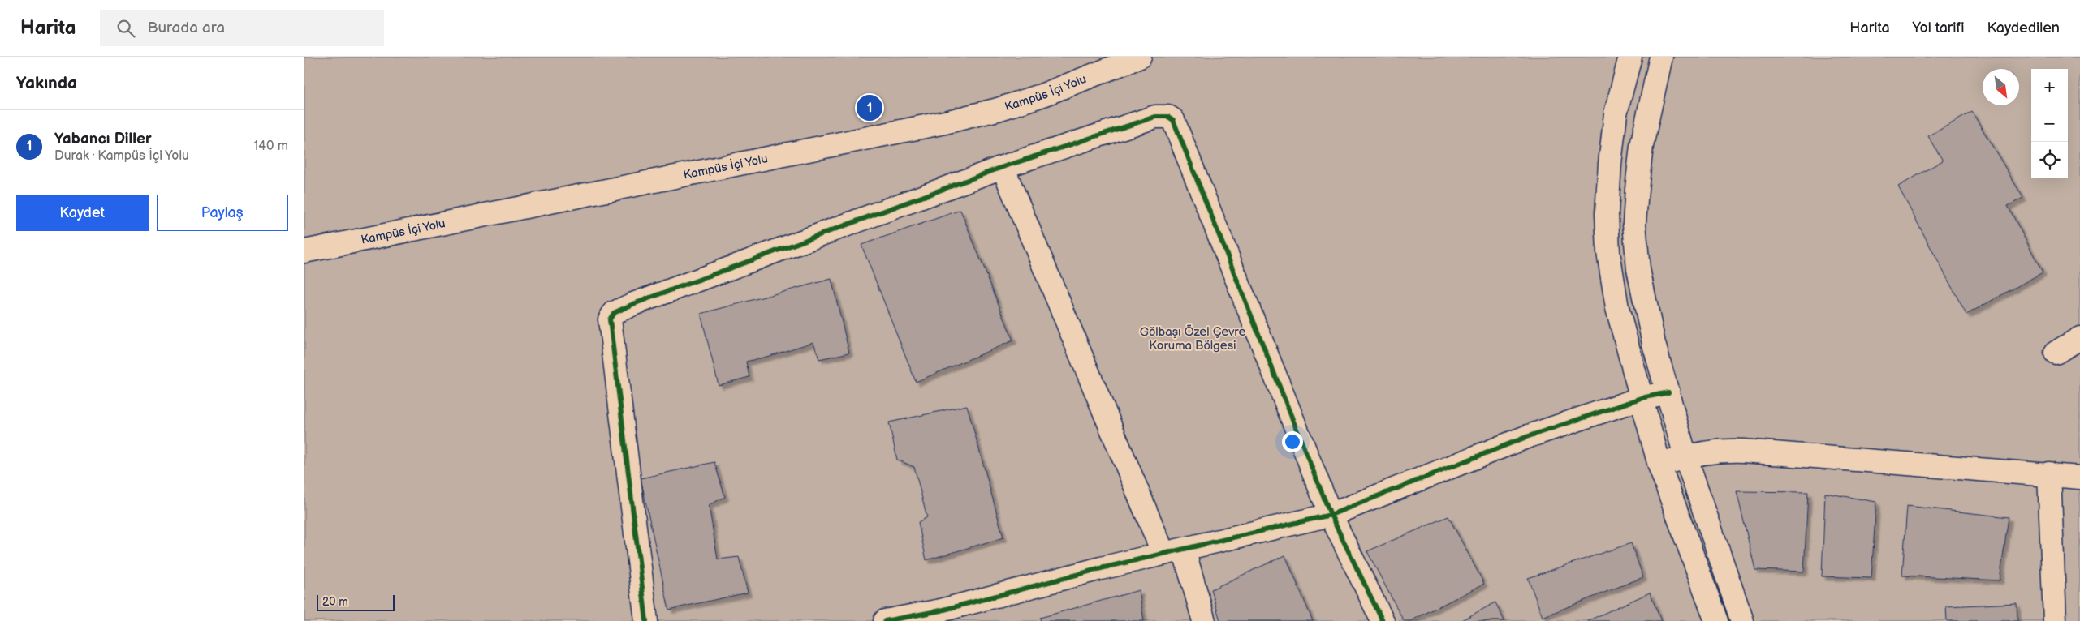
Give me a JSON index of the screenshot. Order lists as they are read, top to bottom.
{
  "streets": {
    "street": ["Kampüs İçi Yolu"]
  },
  "parks": ["Gölbaşı Özel Çevre Koruma Bölgesi"],
  "scale_bar": "20 m",
  "north": "bottom right",
  "page": {
    "header": "Harita",
    "search": "Burada ara",
    "nav": ["Harita", "Yol tarifi", "Kaydedilen"],
    "heading": "Yakında",
    "map_buttons": ["+", "−"],
    "pins": "1",
    "list": [
      {
        "mark": "1",
        "name": "Yabancı Diller",
        "note": "Durak · Kampüs İçi Yolu",
        "value": "140 m"
      }
    ],
    "buttons": ["Kaydet", "Paylaş"],
    "scale": "20 m"
  }
}
